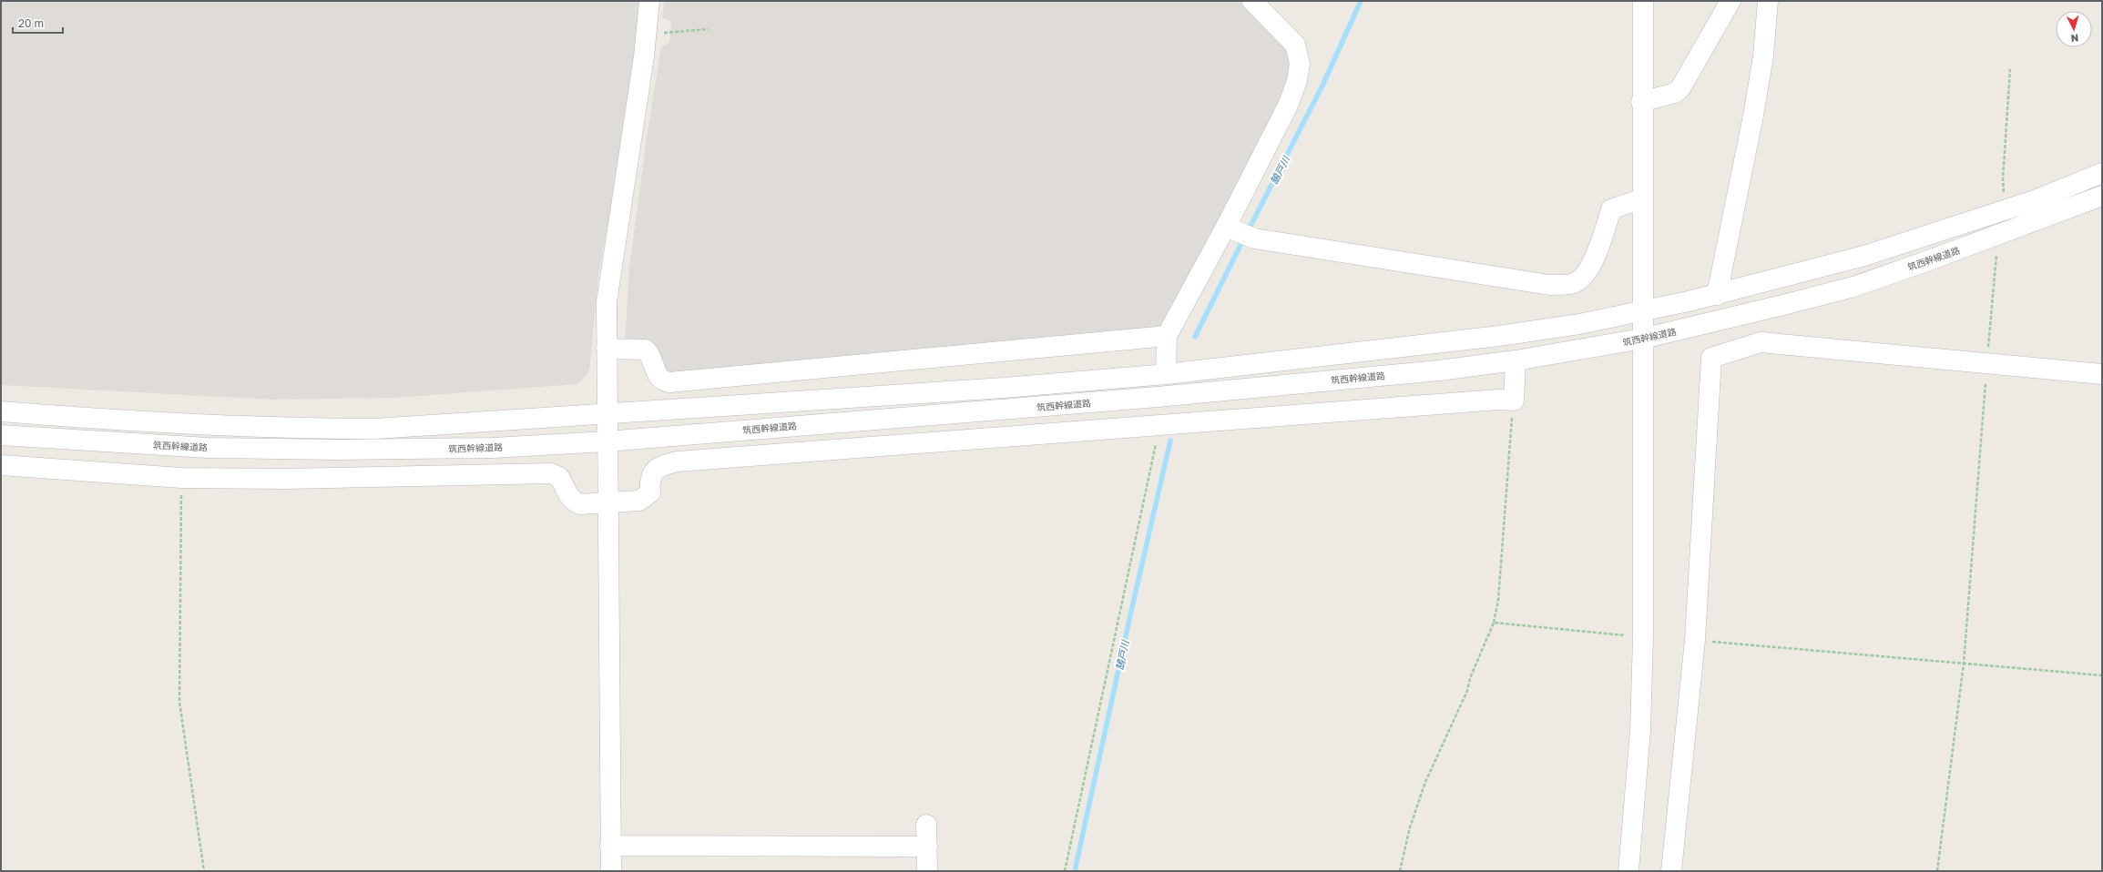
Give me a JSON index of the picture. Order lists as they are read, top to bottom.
{
  "streets": {
    "street": ["筑西幹線道路"]
  },
  "water": ["鵠戸川"],
  "scale_bar": "20 m",
  "north": "bottom"
}
